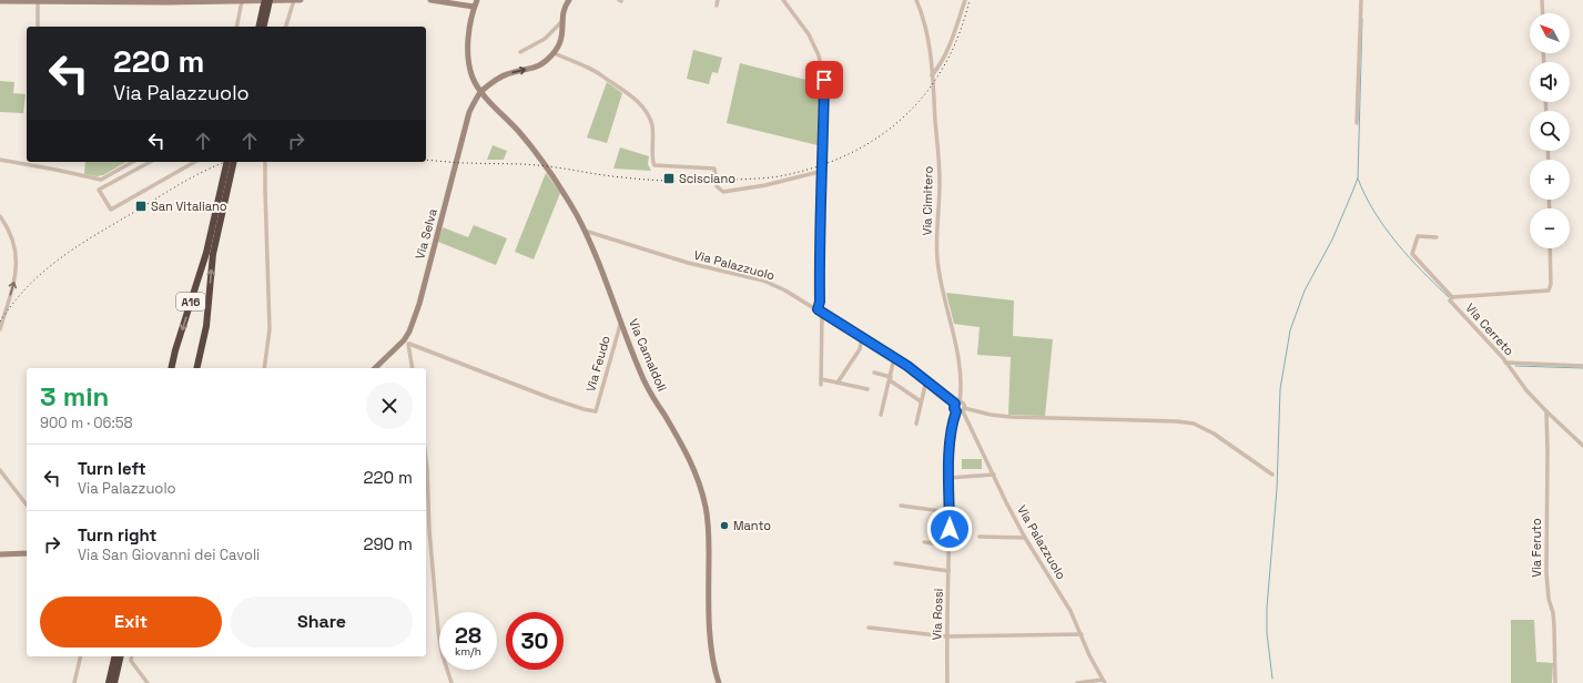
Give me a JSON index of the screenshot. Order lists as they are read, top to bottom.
{
  "streets": {
    "highway": ["A16"],
    "street": [
      "Via Cimitero",
      "Via Selva",
      "Via Palazzuolo",
      "Via Cerreto",
      "Via Camaldoli",
      "Via Feudo",
      "Via Feruto",
      "Via Rossi"
    ]
  },
  "crossings": [
    ["Via Cimitero", "Via Palazzuolo"],
    ["Via Cimitero", "Via Rossi"],
    ["Via Selva", "Via Camaldoli"],
    ["Via Palazzuolo", "Via Camaldoli"],
    ["Via Cerreto", "Via Feruto"],
    ["Via Camaldoli", "Via Feudo"]
  ],
  "places": {
    "transit": ["Scisciano", "San Vitaliano"],
    "other": ["Manto"]
  },
  "north": "top left",
  "page": {
    "map_buttons": ["+", "−"],
    "turn": ["220 m", "Via Palazzuolo"],
    "heading": ["3 min", "900 m · 06:58"],
    "list": [
      {
        "name": "Turn left",
        "note": "Via Palazzuolo",
        "value": "220 m"
      },
      {
        "name": "Turn right",
        "note": "Via San Giovanni dei Cavoli",
        "value": "290 m"
      }
    ],
    "buttons": ["Exit", "Share"],
    "speed": "28 km/h",
    "limit": "30"
  }
}
